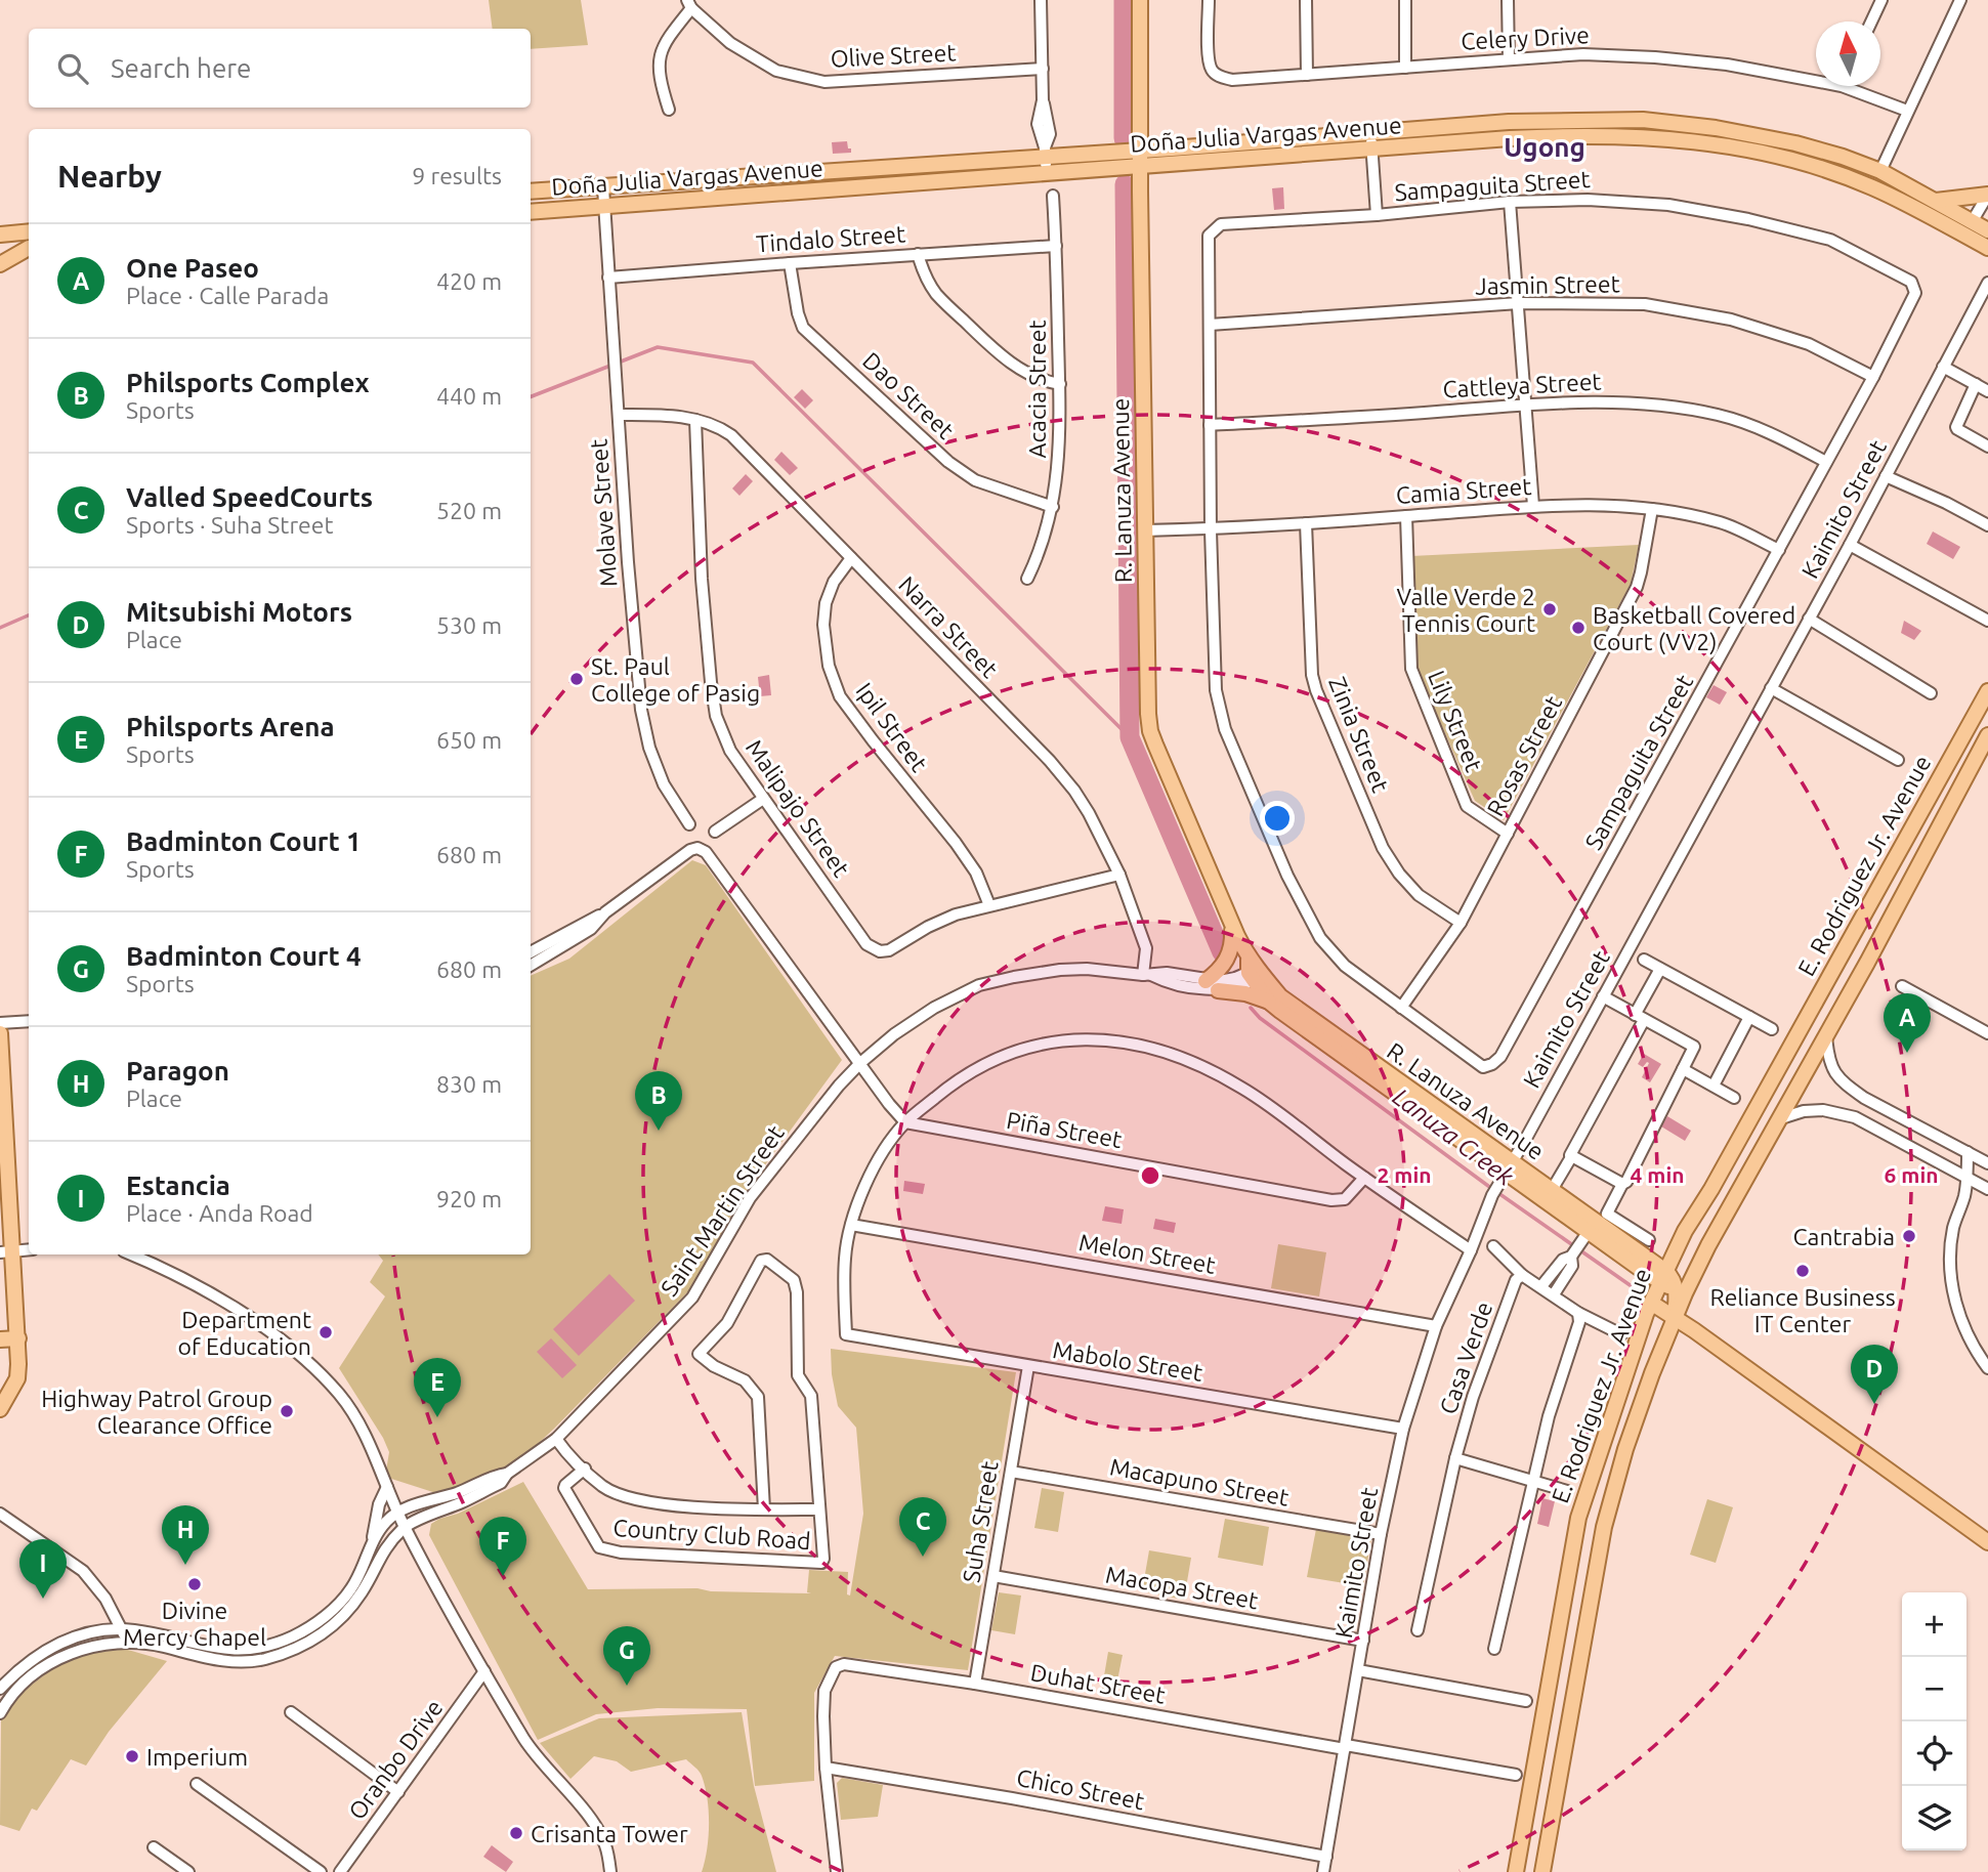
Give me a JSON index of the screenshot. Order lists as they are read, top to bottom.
{
  "streets": {
    "main road": ["Doña Julia Vargas Avenue", "R. Lanuza Avenue", "E. Rodriguez Jr. Avenue"],
    "street": [
      "Celery Drive",
      "Olive Street",
      "Sampaguita Street",
      "Tindalo Street",
      "Jasmin Street",
      "Cattleya Street",
      "Acacia Street",
      "Dao Street",
      "Camia Street",
      "Kaimito Street",
      "Molave Street",
      "Narra Street",
      "Lily Street",
      "Ipil Street",
      "Zinia Street",
      "Rosas Street",
      "Malipajo Street",
      "Piña Street",
      "Saint Martin Street",
      "Melon Street",
      "Casa Verde",
      "Mabolo Street",
      "Macapuno Street",
      "Suha Street",
      "Country Club Road",
      "Macopa Street",
      "Duhat Street",
      "Oranbo Drive",
      "Chico Street"
    ]
  },
  "crossings": [
    ["Doña Julia Vargas Avenue", "R. Lanuza Avenue"],
    ["Doña Julia Vargas Avenue", "Molave Street"],
    ["Sampaguita Street", "Jasmin Street"],
    ["Sampaguita Street", "Cattleya Street"],
    ["Sampaguita Street", "Camia Street"],
    ["Sampaguita Street", "Rosas Street"],
    ["Tindalo Street", "Acacia Street"],
    ["Tindalo Street", "Dao Street"],
    ["Tindalo Street", "Molave Street"],
    ["Acacia Street", "Dao Street"],
    ["R. Lanuza Avenue", "Camia Street"],
    ["R. Lanuza Avenue", "Kaimito Street"],
    ["R. Lanuza Avenue", "E. Rodriguez Jr. Avenue"],
    ["R. Lanuza Avenue", "Saint Martin Street"],
    ["Camia Street", "Lily Street"],
    ["Camia Street", "Zinia Street"],
    ["Camia Street", "Rosas Street"],
    ["Kaimito Street", "Melon Street"],
    ["Kaimito Street", "Mabolo Street"],
    ["Kaimito Street", "Macapuno Street"],
    ["Kaimito Street", "Macopa Street"],
    ["Kaimito Street", "Duhat Street"],
    ["Kaimito Street", "Chico Street"],
    ["Molave Street", "Narra Street"],
    ["Narra Street", "Ipil Street"],
    ["Narra Street", "Malipajo Street"],
    ["Narra Street", "Saint Martin Street"],
    ["Lily Street", "Rosas Street"],
    ["Ipil Street", "Malipajo Street"],
    ["Zinia Street", "Rosas Street"],
    ["Melon Street", "Mabolo Street"],
    ["Mabolo Street", "Suha Street"],
    ["Macapuno Street", "Suha Street"],
    ["Suha Street", "Macopa Street"],
    ["Suha Street", "Duhat Street"],
    ["Duhat Street", "Chico Street"]
  ],
  "districts": ["Ugong"],
  "water": ["Lanuza Creek"],
  "places": [
    "Valle Verde 2 Tennis Court",
    "Basketball Covered Court (VV2)",
    "St. Paul College of Pasig",
    "Cantrabia",
    "Reliance Business IT Center",
    "Department of Education",
    "Highway Patrol Group Clearance Office",
    "Divine Mercy Chapel",
    "Imperium",
    "Crisanta Tower"
  ],
  "north": "top",
  "page": {
    "search": "Search here",
    "heading": ["Nearby", "9 results"],
    "list": [
      {
        "mark": "A",
        "name": "One Paseo",
        "note": "Place · Calle Parada",
        "value": "420 m"
      },
      {
        "mark": "B",
        "name": "Philsports Complex",
        "note": "Sports",
        "value": "440 m"
      },
      {
        "mark": "C",
        "name": "Valled SpeedCourts",
        "note": "Sports · Suha Street",
        "value": "520 m"
      },
      {
        "mark": "D",
        "name": "Mitsubishi Motors",
        "note": "Place",
        "value": "530 m"
      },
      {
        "mark": "E",
        "name": "Philsports Arena",
        "note": "Sports",
        "value": "650 m"
      },
      {
        "mark": "F",
        "name": "Badminton Court 1",
        "note": "Sports",
        "value": "680 m"
      },
      {
        "mark": "G",
        "name": "Badminton Court 4",
        "note": "Sports",
        "value": "680 m"
      },
      {
        "mark": "H",
        "name": "Paragon",
        "note": "Place",
        "value": "830 m"
      },
      {
        "mark": "I",
        "name": "Estancia",
        "note": "Place · Anda Road",
        "value": "920 m"
      }
    ],
    "pins": [
      "A",
      "B",
      "D",
      "E",
      "C",
      "H",
      "F",
      "I",
      "G"
    ],
    "map_buttons": ["+", "−"]
  },
  "rings": ["2 min", "4 min", "6 min"]
}
